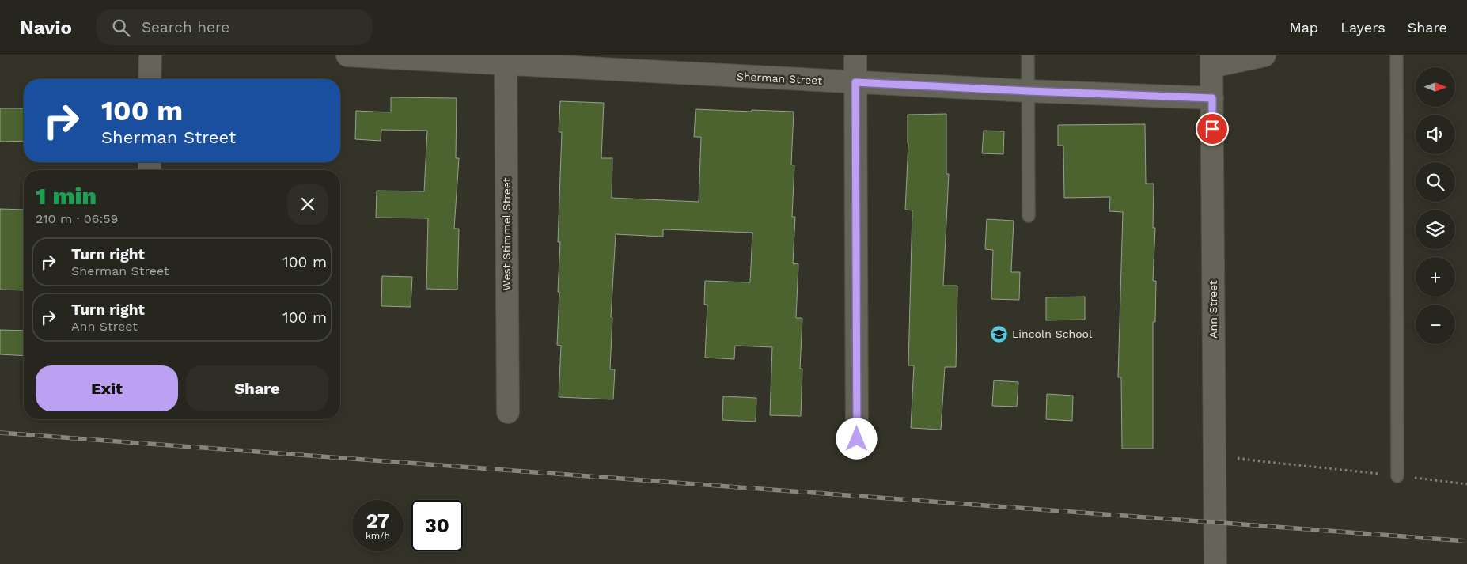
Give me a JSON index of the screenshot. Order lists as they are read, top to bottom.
{
  "streets": {
    "street": ["Sherman Street", "West Stimmel Street", "Ann Street"]
  },
  "crossings": [
    ["Sherman Street", "West Stimmel Street"],
    ["Sherman Street", "Ann Street"]
  ],
  "places": {
    "school or university": ["Lincoln School"]
  },
  "north": "right",
  "page": {
    "header": "Navio",
    "search": "Search here",
    "nav": ["Map", "Layers", "Share"],
    "map_buttons": ["+", "−"],
    "turn": ["100 m", "Sherman Street"],
    "heading": ["1 min", "210 m · 06:59"],
    "list": [
      {
        "name": "Turn right",
        "note": "Sherman Street",
        "value": "100 m"
      },
      {
        "name": "Turn right",
        "note": "Ann Street",
        "value": "100 m"
      }
    ],
    "buttons": ["Exit", "Share"],
    "speed": "27 km/h",
    "limit": "30"
  }
}
